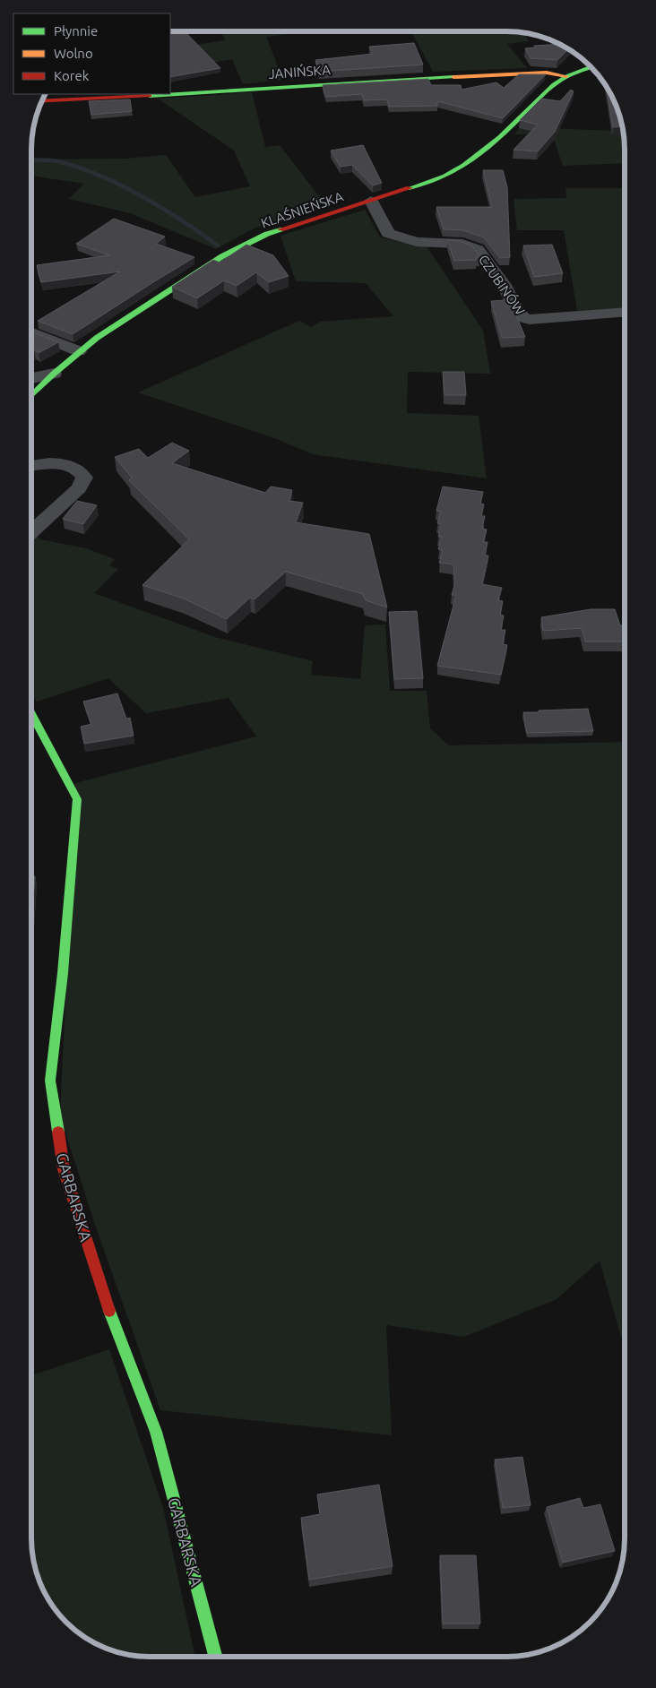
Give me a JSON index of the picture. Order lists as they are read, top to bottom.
{
  "streets": {
    "street": [
      "JANIŃSKA",
      "KLAŚNIEŃSKA",
      "CZUBINÓW",
      "GARBARSKA"
    ]
  },
  "crossings": [
    ["JANIŃSKA", "KLAŚNIEŃSKA"],
    ["KLAŚNIEŃSKA", "CZUBINÓW"]
  ],
  "legend": ["Płynnie", "Wolno", "Korek"]
}
